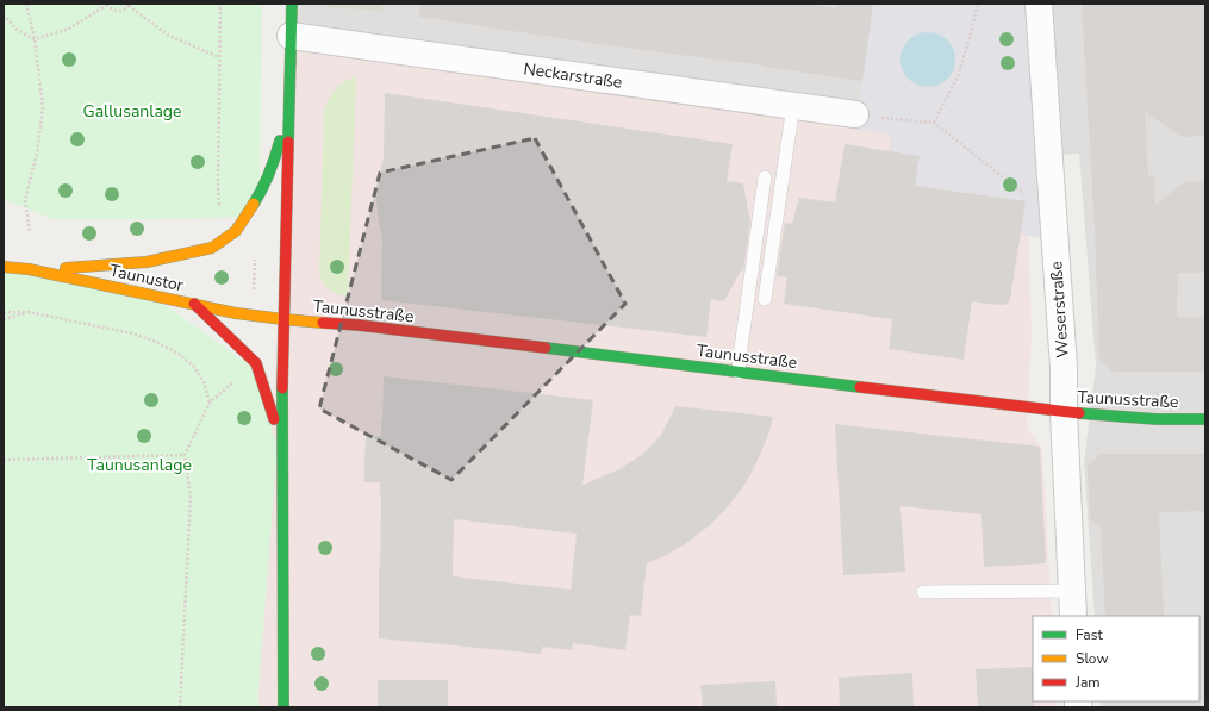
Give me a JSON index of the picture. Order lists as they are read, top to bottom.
{
  "streets": {
    "main road": ["Taunustor", "Taunusstraße"],
    "street": ["Neckarstraße", "Weserstraße"]
  },
  "crossings": [
    ["Taunustor", "Taunusstraße"],
    ["Weserstraße", "Taunusstraße"]
  ],
  "parks": ["Gallusanlage", "Taunusanlage"],
  "legend": ["Fast", "Slow", "Jam"]
}
